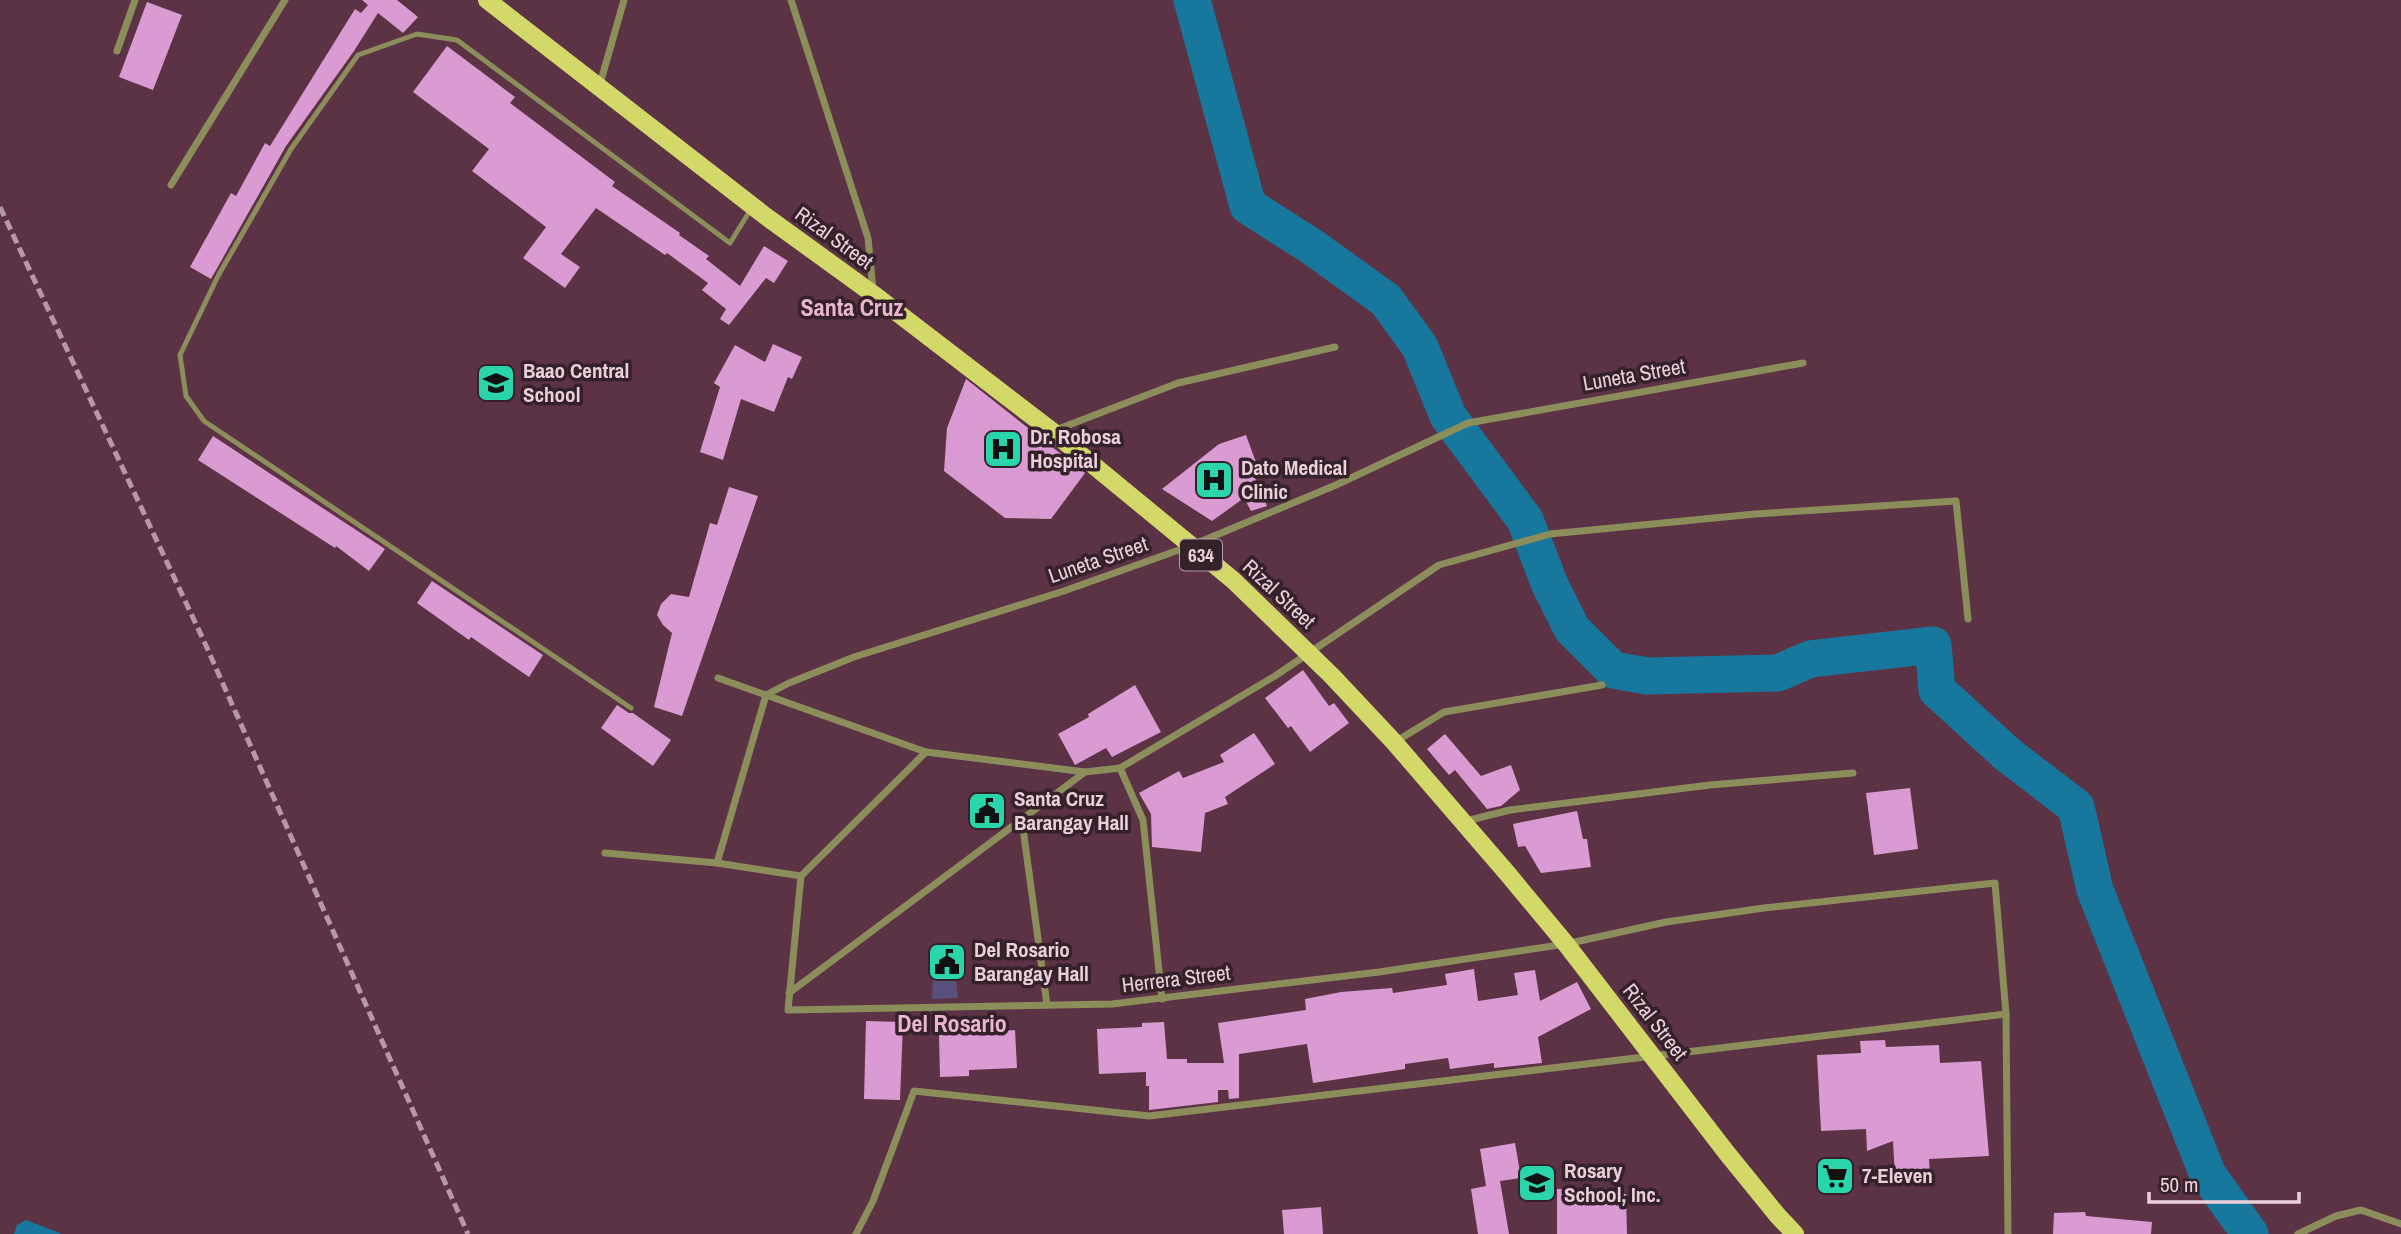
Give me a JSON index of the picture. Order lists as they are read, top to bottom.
{
  "streets": {
    "main road": ["Rizal Street", "634"],
    "street": ["Luneta Street", "Herrera Street"]
  },
  "crossings": [
    ["Rizal Street", "Luneta Street"],
    ["Rizal Street", "Herrera Street"]
  ],
  "districts": ["Santa Cruz", "Del Rosario"],
  "places": {
    "school or university": ["Baao Central School", "Rosary School, Inc."],
    "hospital": ["Dr. Robosa Hospital", "Dato Medical Clinic"],
    "public building": ["Santa Cruz Barangay Hall", "Del Rosario Barangay Hall"],
    "supermarket": ["7-Eleven"]
  },
  "scale_bar": "50 m"
}
